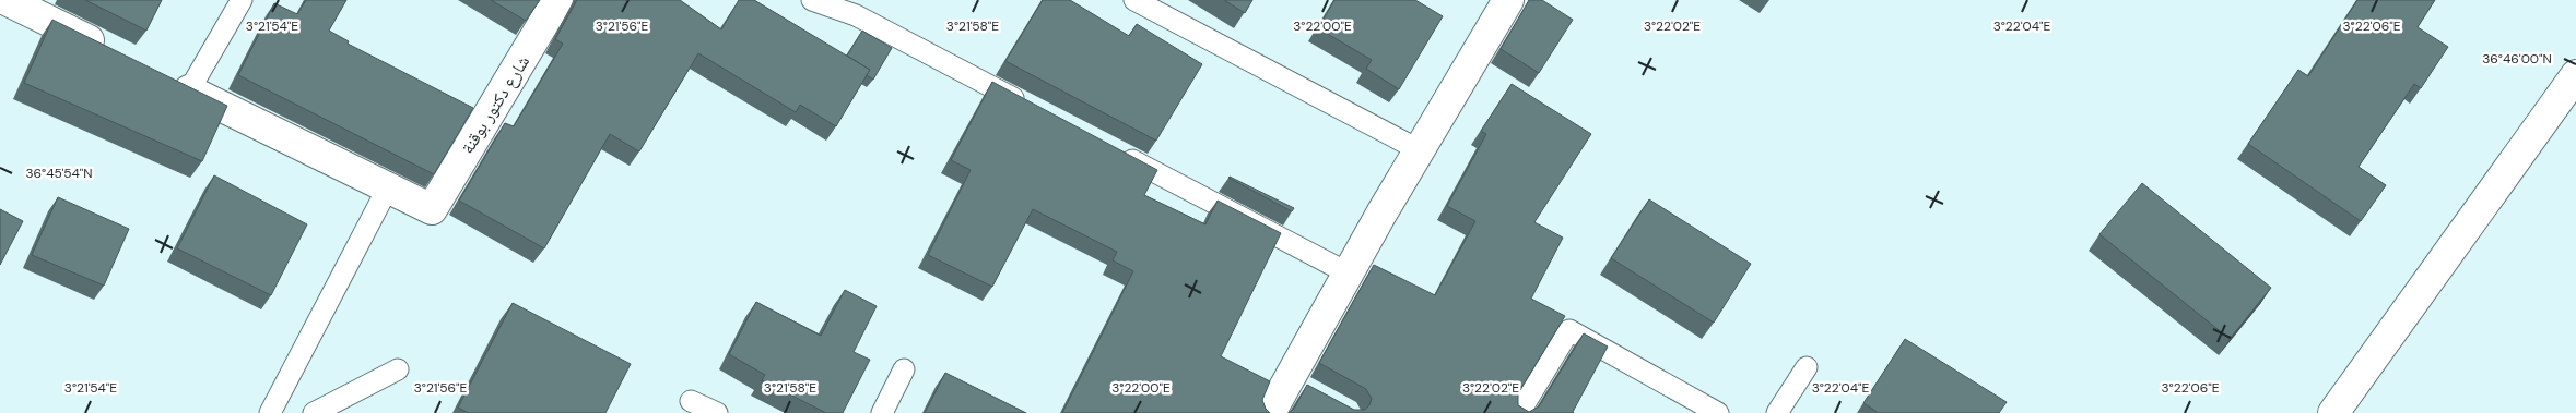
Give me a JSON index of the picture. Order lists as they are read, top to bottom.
{
  "streets": {
    "street": ["شارع دكتور بوقنة"]
  },
  "coordinates": [
    "3°21'54\"E",
    "3°21'56\"E",
    "3°21'58\"E",
    "3°22'00\"E",
    "3°22'02\"E",
    "3°22'04\"E",
    "3°22'06\"E",
    "36°46'00\"N",
    "36°45'54\"N"
  ]
}
